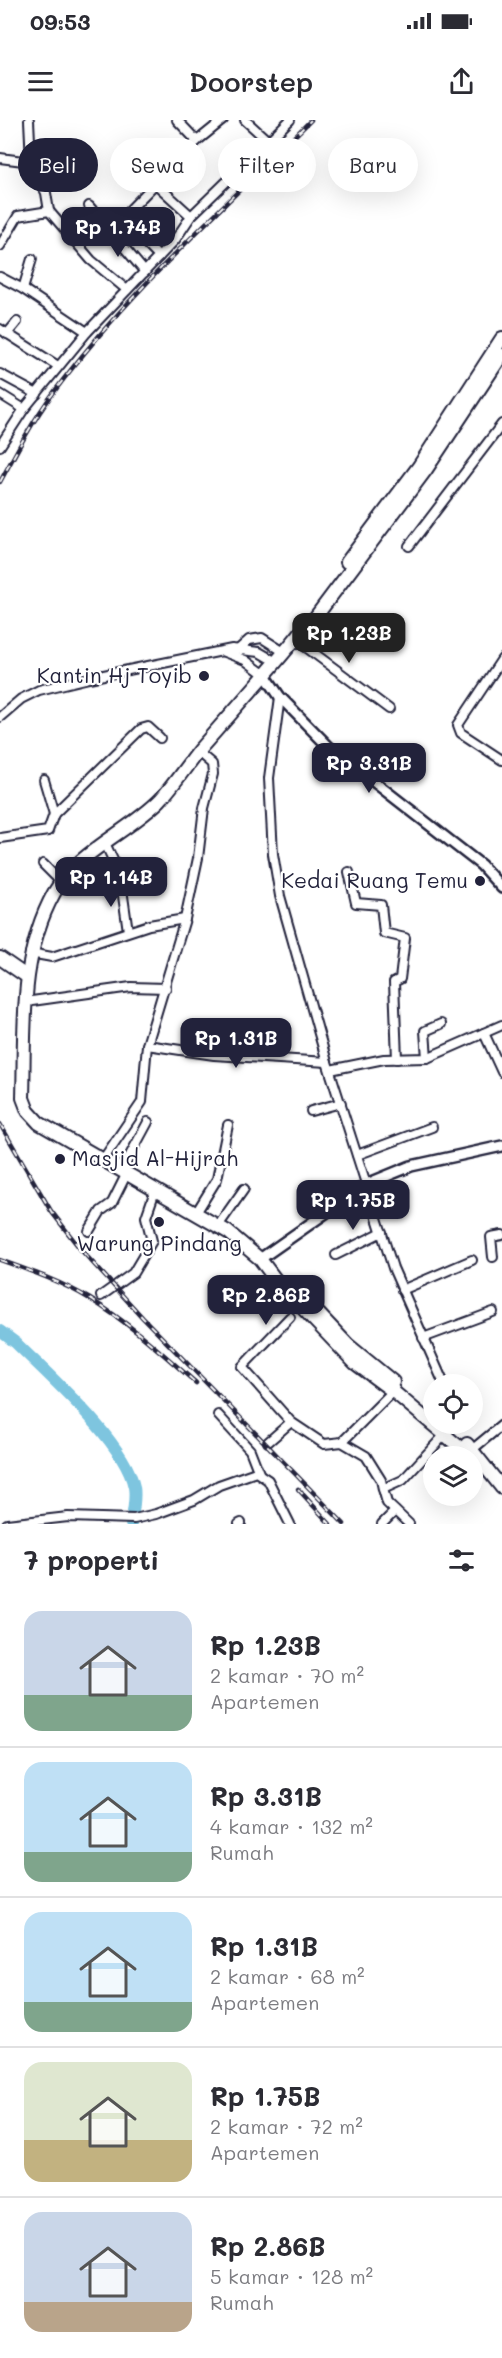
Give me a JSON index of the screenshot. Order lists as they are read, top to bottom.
{
  "places": [
    "Kantin Hj Toyib",
    "Kedai Ruang Temu",
    "Masjid Al-Hijrah",
    "Warung Pindang"
  ],
  "page": {
    "status": "09:53",
    "header": "Doorstep",
    "chip": [
      "Beli",
      "Sewa",
      "Filter",
      "Baru"
    ],
    "price": [
      "Rp 1.74B",
      "Rp 1.23B",
      "Rp 3.31B",
      "Rp 1.14B",
      "Rp 1.31B",
      "Rp 1.75B",
      "Rp 2.86B"
    ],
    "heading": "7 properti",
    "list": [
      {
        "name": "Rp 1.23B",
        "note": "2 kamar · 70 m² · Apartemen"
      },
      {
        "name": "Rp 3.31B",
        "note": "4 kamar · 132 m² · Rumah"
      },
      {
        "name": "Rp 1.31B",
        "note": "2 kamar · 68 m² · Apartemen"
      },
      {
        "name": "Rp 1.75B",
        "note": "2 kamar · 72 m² · Apartemen"
      },
      {
        "name": "Rp 2.86B",
        "note": "5 kamar · 128 m² · Rumah"
      }
    ]
  }
}
